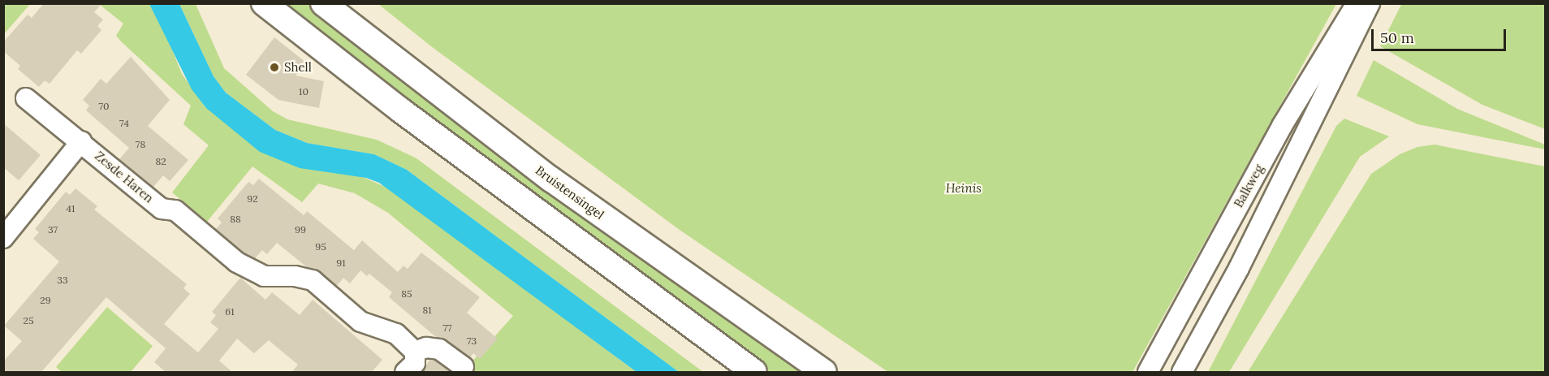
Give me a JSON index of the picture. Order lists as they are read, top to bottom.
{
  "streets": {
    "main road": ["Bruistensingel"],
    "street": ["Zesde Haren", "Balkweg"]
  },
  "parks": ["Heinis"],
  "places": ["Shell"],
  "house_numbers": [
    "10",
    "70",
    "74",
    "78",
    "82",
    "92",
    "41",
    "88",
    "37",
    "99",
    "95",
    "91",
    "33",
    "85",
    "29",
    "81",
    "61",
    "25",
    "77",
    "73"
  ],
  "scale_bar": "50 m"
}
